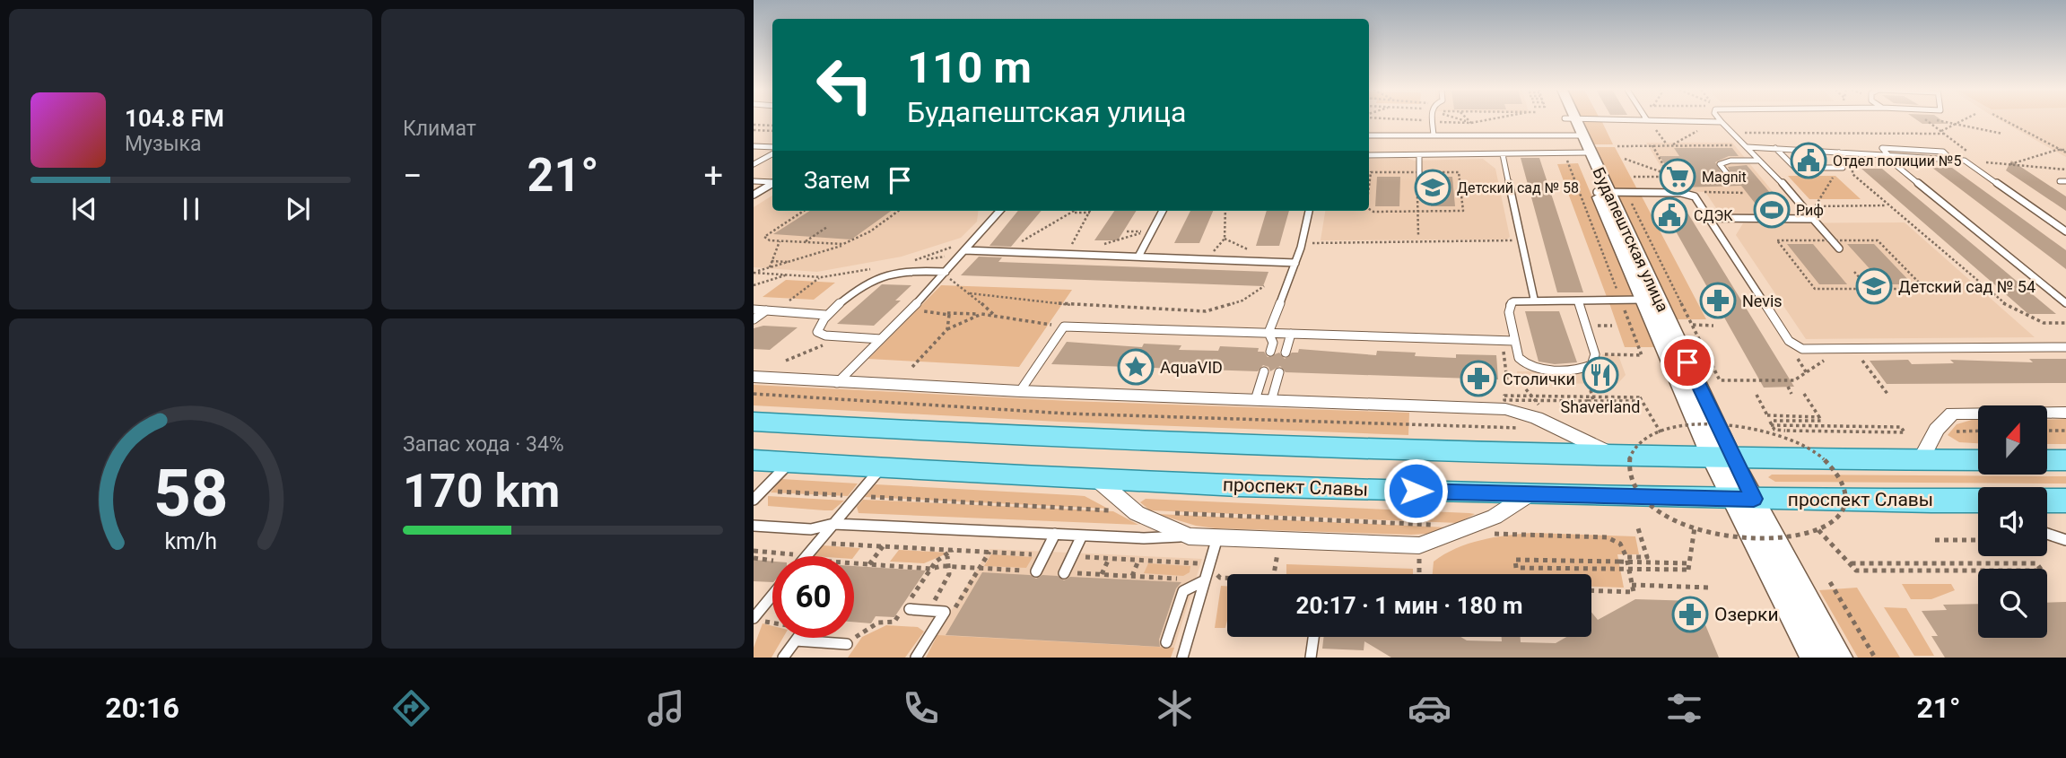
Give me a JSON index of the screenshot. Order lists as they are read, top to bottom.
{
  "streets": {
    "main road": ["проспект Славы"],
    "street": ["Будапештская улица"]
  },
  "crossings": [
    ["Будапештская улица", "проспект Славы"]
  ],
  "places": {
    "public building": ["Отдел полиции №5", "СДЭК"],
    "supermarket": ["Magnit"],
    "school or university": ["Детский сад № 58", "Детский сад № 54"],
    "sports": ["Риф"],
    "pharmacy": ["Nevis", "Столички", "Озерки"],
    "place": ["AquaVID"],
    "restaurant": ["Shaverland"]
  },
  "north": "top",
  "page": {
    "tile": [
      "Климат",
      ["Запас хода · 34%", "170 km"]
    ],
    "turn": ["110 m", "Будапештская улица"],
    "song": ["104.8 FM", "Музыка"],
    "heat": ["−", "21°", "+"],
    "then": "Затем",
    "limit": "60",
    "trip": "20:17 · 1 мин · 180 m",
    "tabs": ["20:16", "21°"],
    "gauge": ["58", "km/h"]
  }
}
